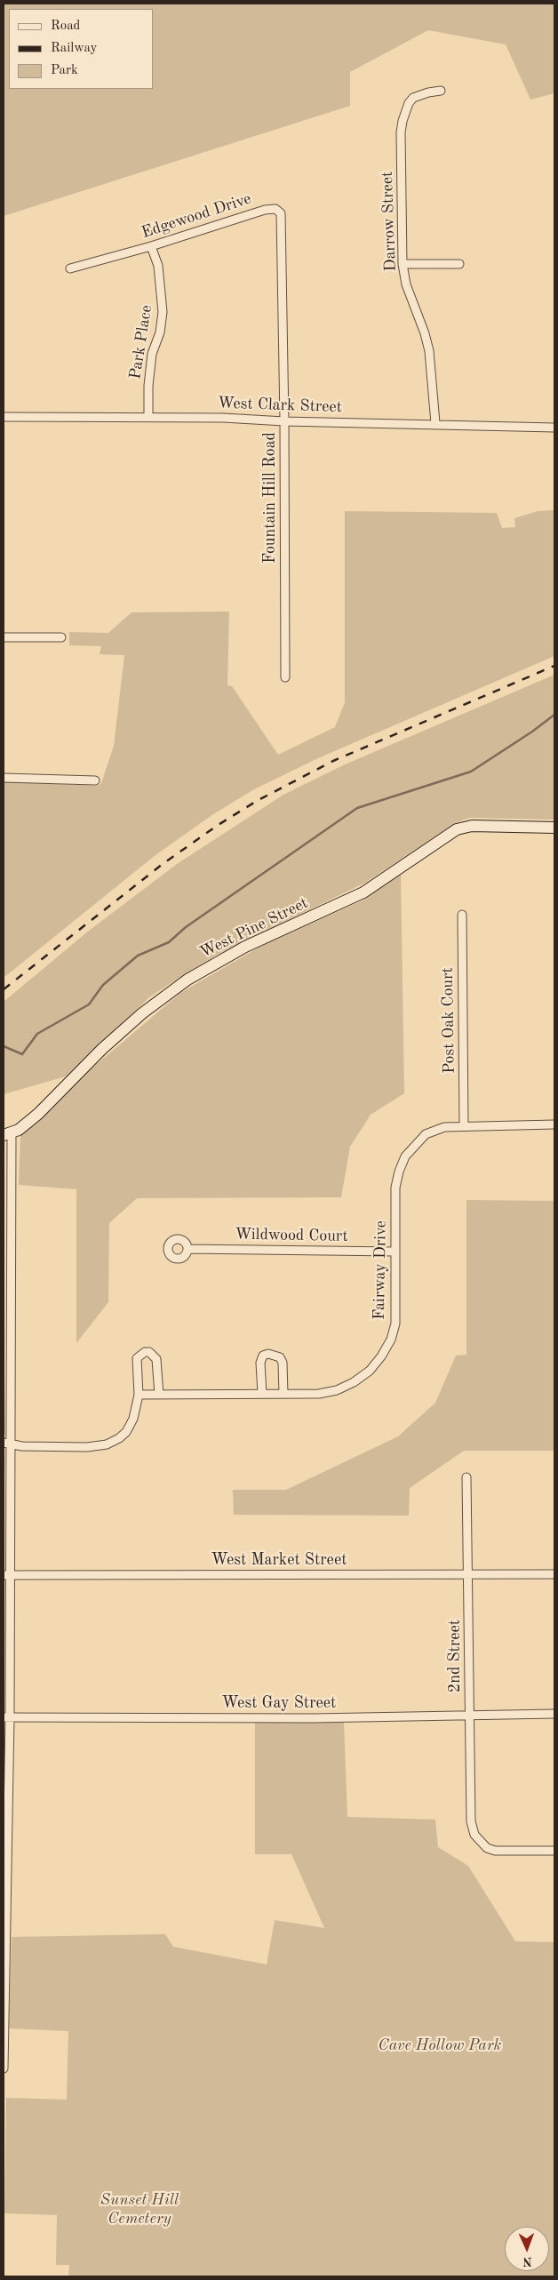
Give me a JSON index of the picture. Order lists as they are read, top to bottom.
{
  "streets": {
    "street": [
      "Edgewood Drive",
      "Darrow Street",
      "Park Place",
      "West Clark Street",
      "Fountain Hill Road",
      "West Pine Street",
      "Post Oak Court",
      "Wildwood Court",
      "Fairway Drive",
      "West Market Street",
      "2nd Street",
      "West Gay Street"
    ]
  },
  "crossings": [
    ["Edgewood Drive", "Park Place"],
    ["Edgewood Drive", "Fountain Hill Road"],
    ["Darrow Street", "West Clark Street"],
    ["Park Place", "West Clark Street"],
    ["West Clark Street", "Fountain Hill Road"],
    ["Post Oak Court", "Fairway Drive"],
    ["Wildwood Court", "Fairway Drive"],
    ["West Market Street", "2nd Street"],
    ["2nd Street", "West Gay Street"]
  ],
  "parks": ["Cave Hollow Park", "Sunset Hill Cemetery"],
  "legend": ["Road", "Railway", "Park"],
  "north": "bottom"
}
